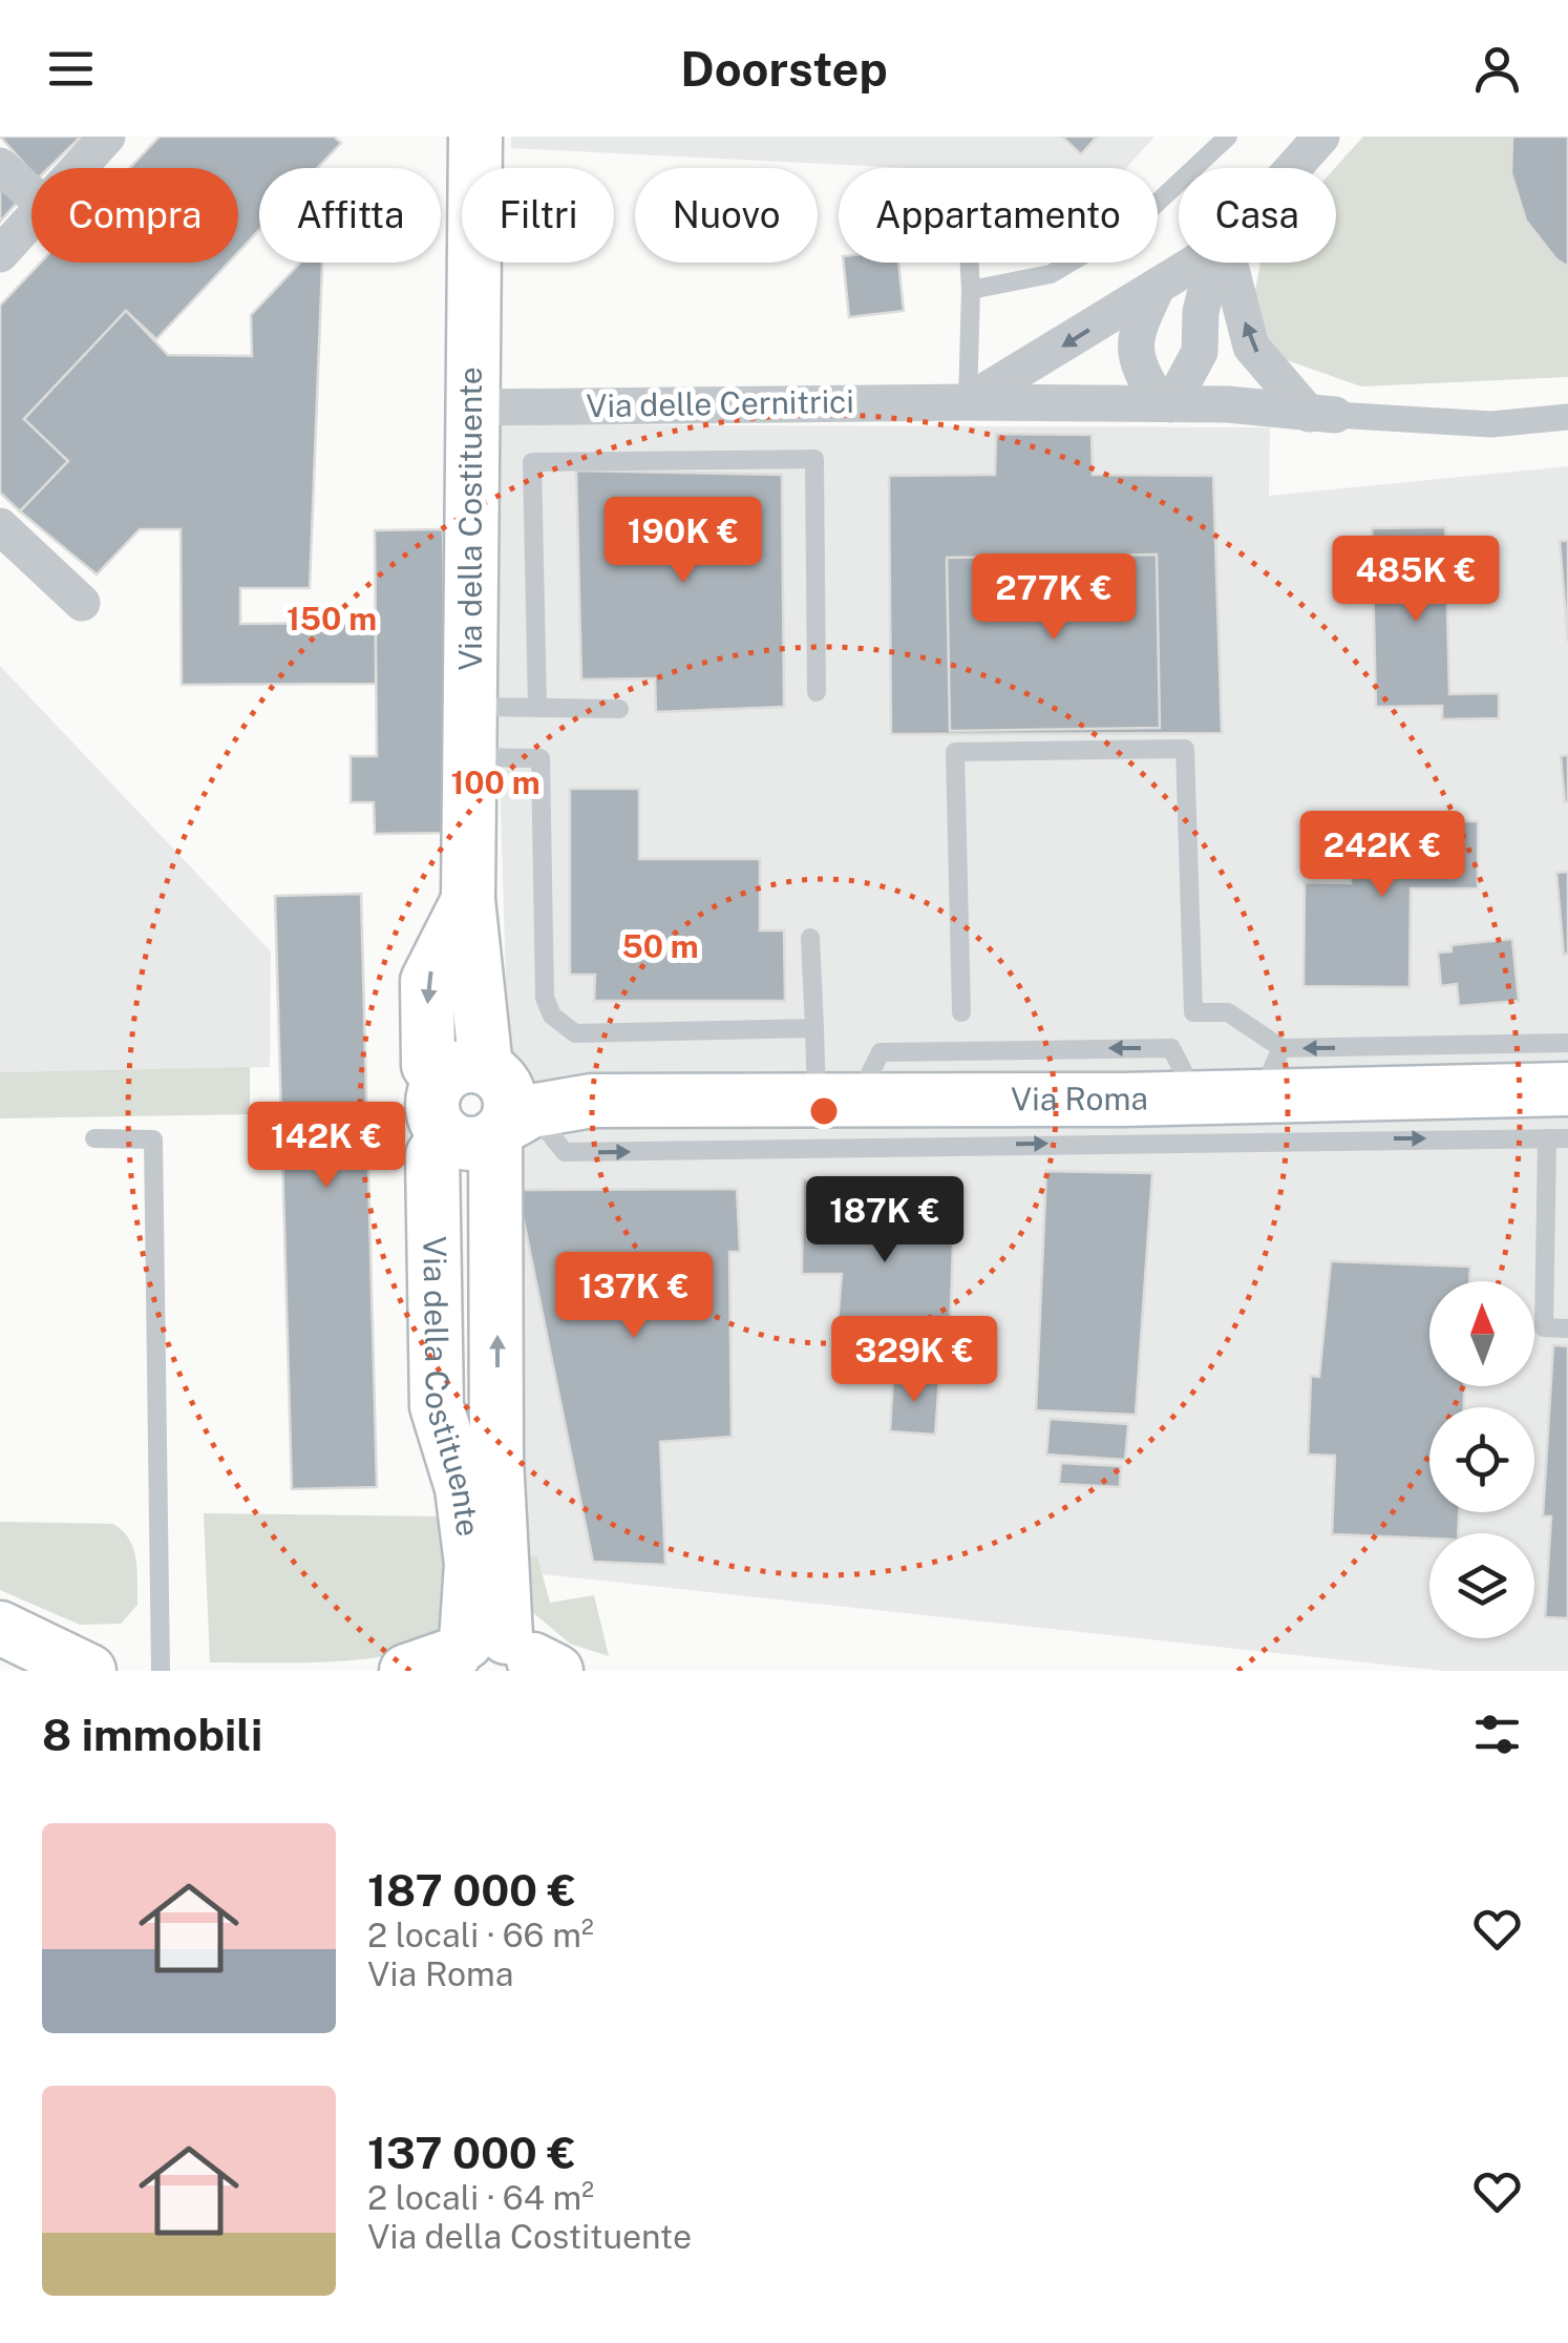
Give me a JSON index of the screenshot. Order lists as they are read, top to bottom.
{
  "streets": {
    "main road": ["Via della Costituente", "Via Roma"],
    "street": ["Via delle Cernitrici"]
  },
  "crossings": [
    ["Via delle Cernitrici", "Via della Costituente"],
    ["Via della Costituente", "Via Roma"]
  ],
  "north": "top",
  "page": {
    "header": "Doorstep",
    "chip": [
      "Compra",
      "Affitta",
      "Filtri",
      "Nuovo",
      "Appartamento",
      "Casa"
    ],
    "price": [
      "190K €",
      "485K €",
      "277K €",
      "242K €",
      "142K €",
      "187K €",
      "137K €",
      "329K €"
    ],
    "heading": "8 immobili",
    "list": [
      {
        "name": "187 000 €",
        "note": "2 locali · 66 m² · Via Roma"
      },
      {
        "name": "137 000 €",
        "note": "2 locali · 64 m² · Via della Costituente"
      }
    ]
  },
  "rings": ["150 m", "100 m", "50 m"]
}
